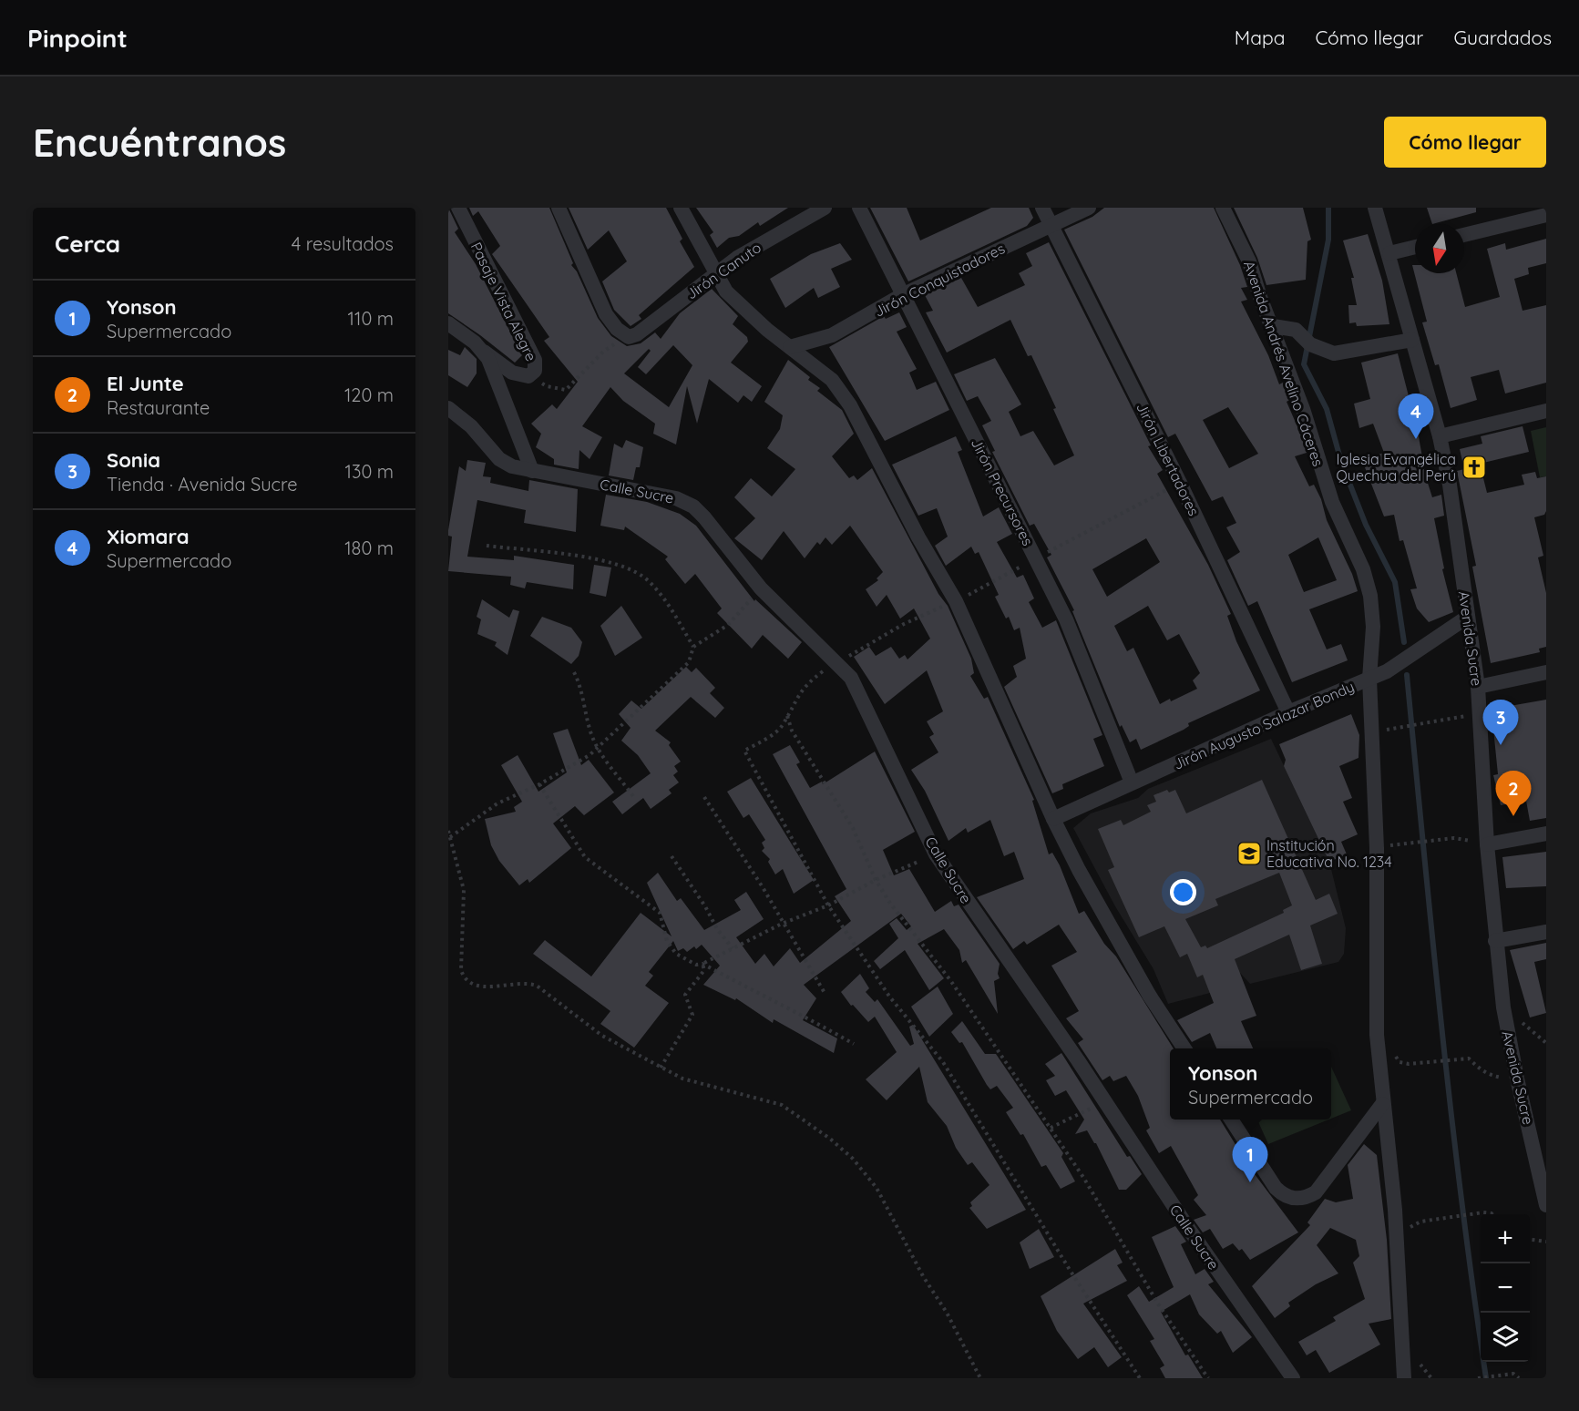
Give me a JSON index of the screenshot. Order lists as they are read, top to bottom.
{
  "streets": {
    "street": [
      "Jirón Canuto",
      "Jirón Conquistadores",
      "Pasaje Vista Alegre",
      "Avenida Andrés Avelino Cáceres",
      "Jirón Libertadores",
      "Calle Sucre",
      "Jirón Precursores",
      "Avenida Sucre",
      "Jirón Augusto Salazar Bondy"
    ]
  },
  "crossings": [
    ["Jirón Conquistadores", "Jirón Libertadores"],
    ["Jirón Conquistadores", "Jirón Precursores"],
    ["Avenida Andrés Avelino Cáceres", "Jirón Augusto Salazar Bondy"],
    ["Jirón Libertadores", "Jirón Augusto Salazar Bondy"],
    ["Jirón Precursores", "Jirón Augusto Salazar Bondy"],
    ["Avenida Sucre", "Jirón Augusto Salazar Bondy"]
  ],
  "places": {
    "church": ["Iglesia Evangélica Quechua del Perú"],
    "school or university": ["Institución Educativa No. 1234"]
  },
  "north": "bottom",
  "page": {
    "header": "Pinpoint",
    "nav": ["Mapa", "Cómo llegar", "Guardados"],
    "buttons": "Cómo llegar",
    "title": "Encuéntranos",
    "heading": ["Cerca", "4 resultados"],
    "list": [
      {
        "mark": "1",
        "name": "Yonson",
        "note": "Supermercado",
        "value": "110 m"
      },
      {
        "mark": "2",
        "name": "El Junte",
        "note": "Restaurante",
        "value": "120 m"
      },
      {
        "mark": "3",
        "name": "Sonia",
        "note": "Tienda · Avenida Sucre",
        "value": "130 m"
      },
      {
        "mark": "4",
        "name": "Xiomara",
        "note": "Supermercado",
        "value": "180 m"
      }
    ],
    "pins": [
      "4",
      "3",
      "2",
      "1"
    ],
    "popup": ["Yonson", "Supermercado"],
    "map_buttons": ["+", "−"]
  }
}
